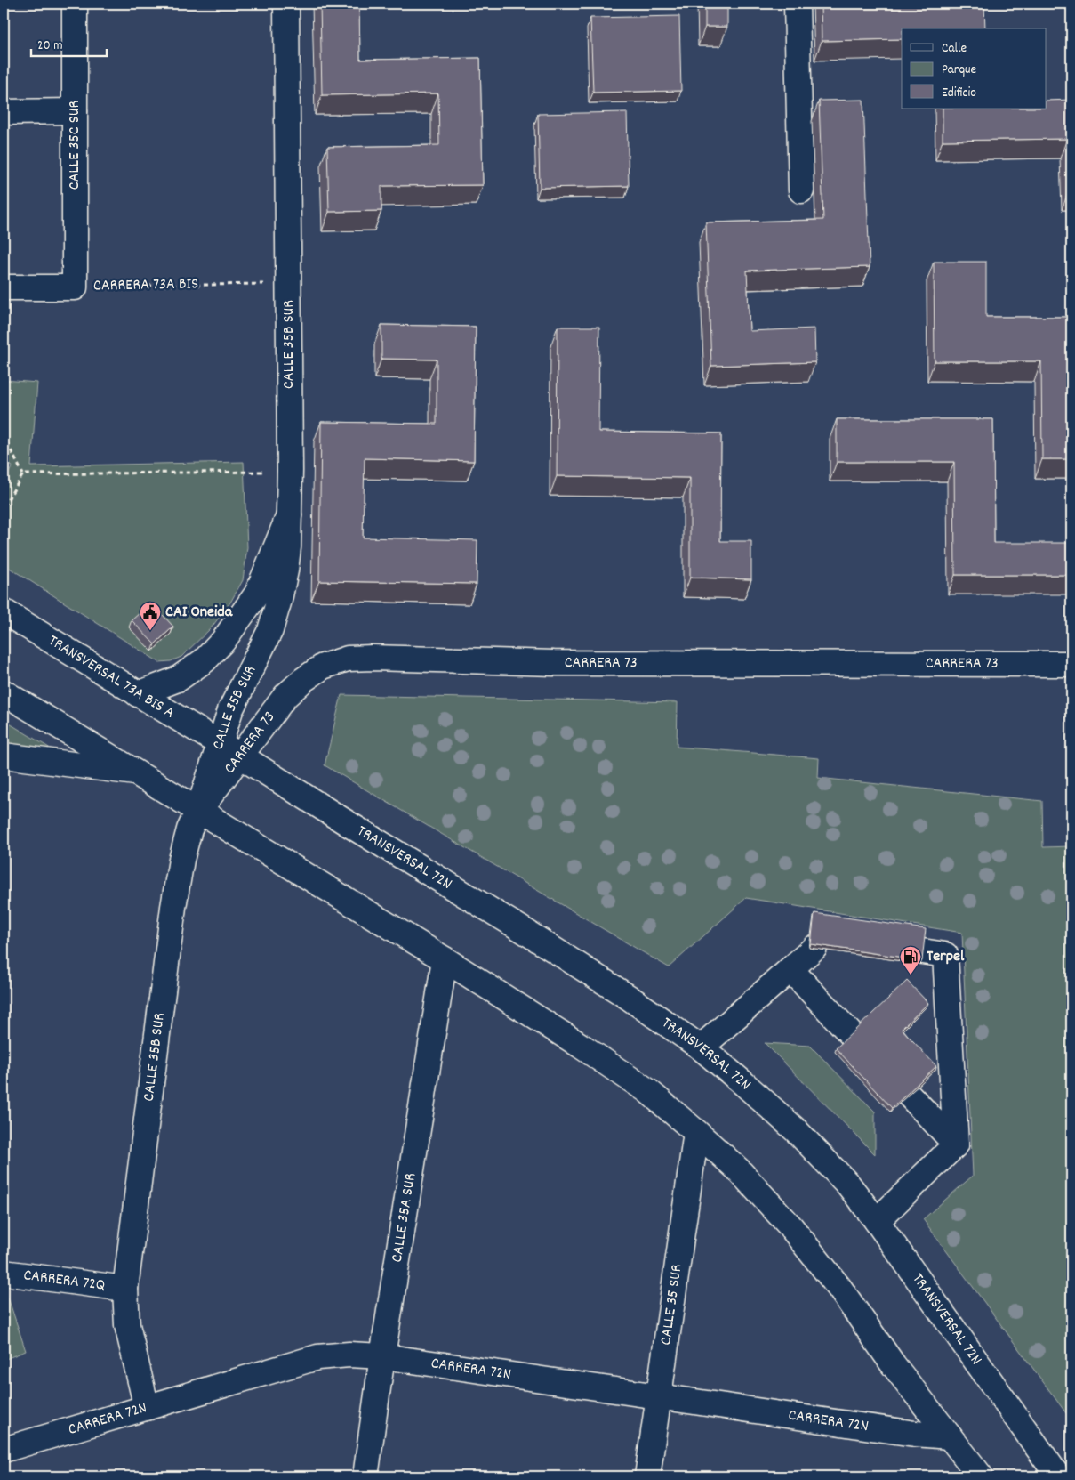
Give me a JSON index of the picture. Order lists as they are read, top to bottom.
{
  "streets": {
    "street": [
      "CALLE 35C SUR",
      "CARRERA 73A BIS",
      "CALLE 35B SUR",
      "CARRERA 73",
      "TRANSVERSAL 73A BIS A",
      "TRANSVERSAL 72N",
      "CALLE 35A SUR",
      "CARRERA 72Q",
      "CALLE 35 SUR",
      "CARRERA 72N"
    ]
  },
  "crossings": [
    ["CALLE 35C SUR", "CARRERA 73A BIS"],
    ["CARRERA 73A BIS", "CALLE 35B SUR"],
    ["CALLE 35B SUR", "CARRERA 73"],
    ["CALLE 35B SUR", "TRANSVERSAL 73A BIS A"],
    ["CALLE 35B SUR", "CARRERA 72Q"],
    ["CALLE 35B SUR", "CARRERA 72N"],
    ["CARRERA 73", "TRANSVERSAL 73A BIS A"],
    ["CARRERA 73", "TRANSVERSAL 72N"],
    ["TRANSVERSAL 73A BIS A", "TRANSVERSAL 72N"],
    ["CALLE 35A SUR", "CARRERA 72N"],
    ["CALLE 35 SUR", "CARRERA 72N"]
  ],
  "places": {
    "public building": ["CAI Oneida"],
    "fuel station": ["Terpel"]
  },
  "legend": ["Calle", "Parque", "Edificio"],
  "scale_bar": "20 m"
}
